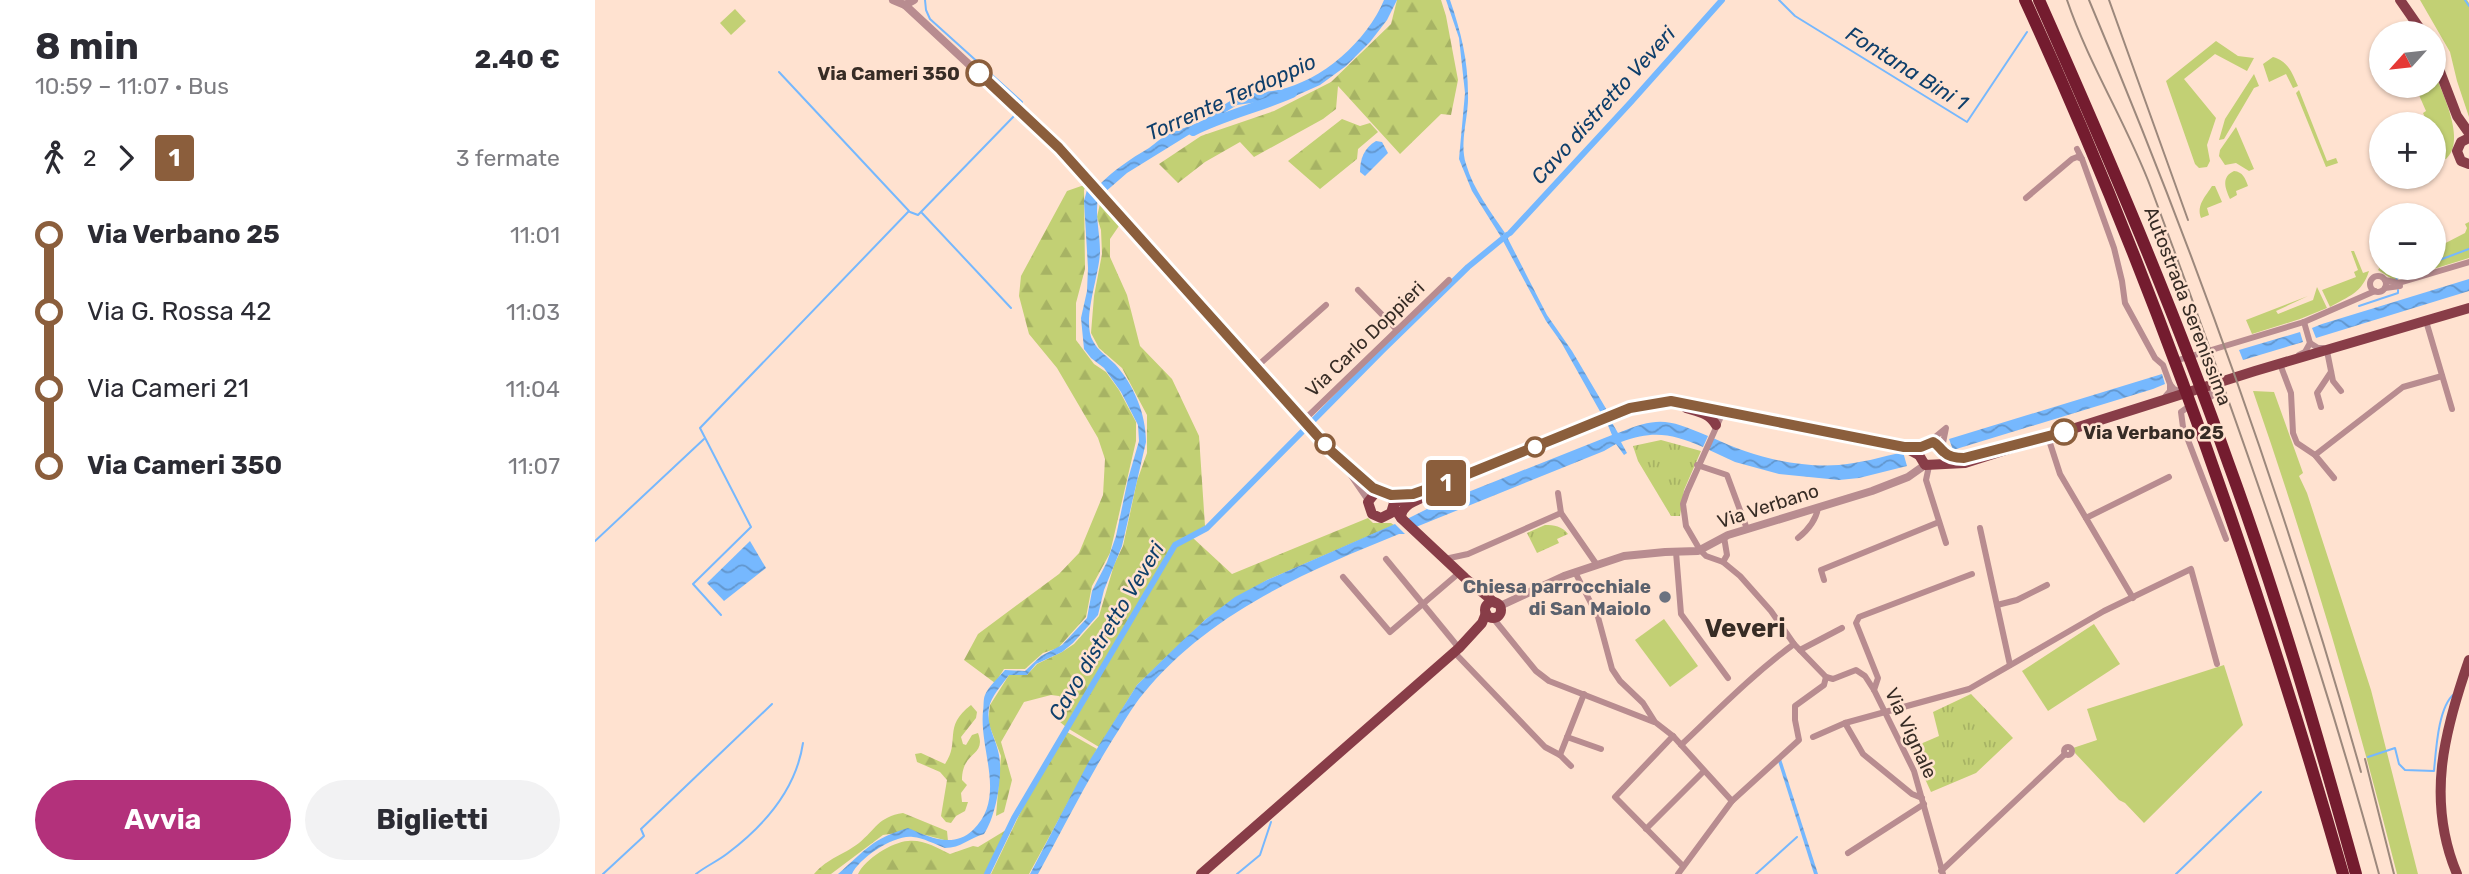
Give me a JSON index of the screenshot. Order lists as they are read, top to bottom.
{
  "streets": {
    "highway": ["Autostrada Serenissima"],
    "street": ["Via Carlo Doppieri", "Via Verbano", "Via Vignale"]
  },
  "districts": ["Veveri"],
  "water": ["Fontana Bini 1", "Torrente Terdoppio", "Cavo distretto Veveri"],
  "places": ["Via Cameri 350", "Via Verbano 25", "Chiesa parrocchiale di San Maiolo"],
  "lines": ["bus line 1"],
  "north": "bottom left",
  "page": {
    "heading": ["8 min", "10:59 – 11:07 · Bus", "2.40 €"],
    "on_map": "1",
    "map_buttons": ["+", "−"],
    "legs": ["2", "1", "3 fermate"],
    "list": [
      {
        "name": "Via Verbano 25",
        "value": "11:01"
      },
      {
        "name": "Via G. Rossa 42",
        "value": "11:03"
      },
      {
        "name": "Via Cameri 21",
        "value": "11:04"
      },
      {
        "name": "Via Cameri 350",
        "value": "11:07"
      }
    ],
    "buttons": ["Avvia", "Biglietti"]
  }
}
